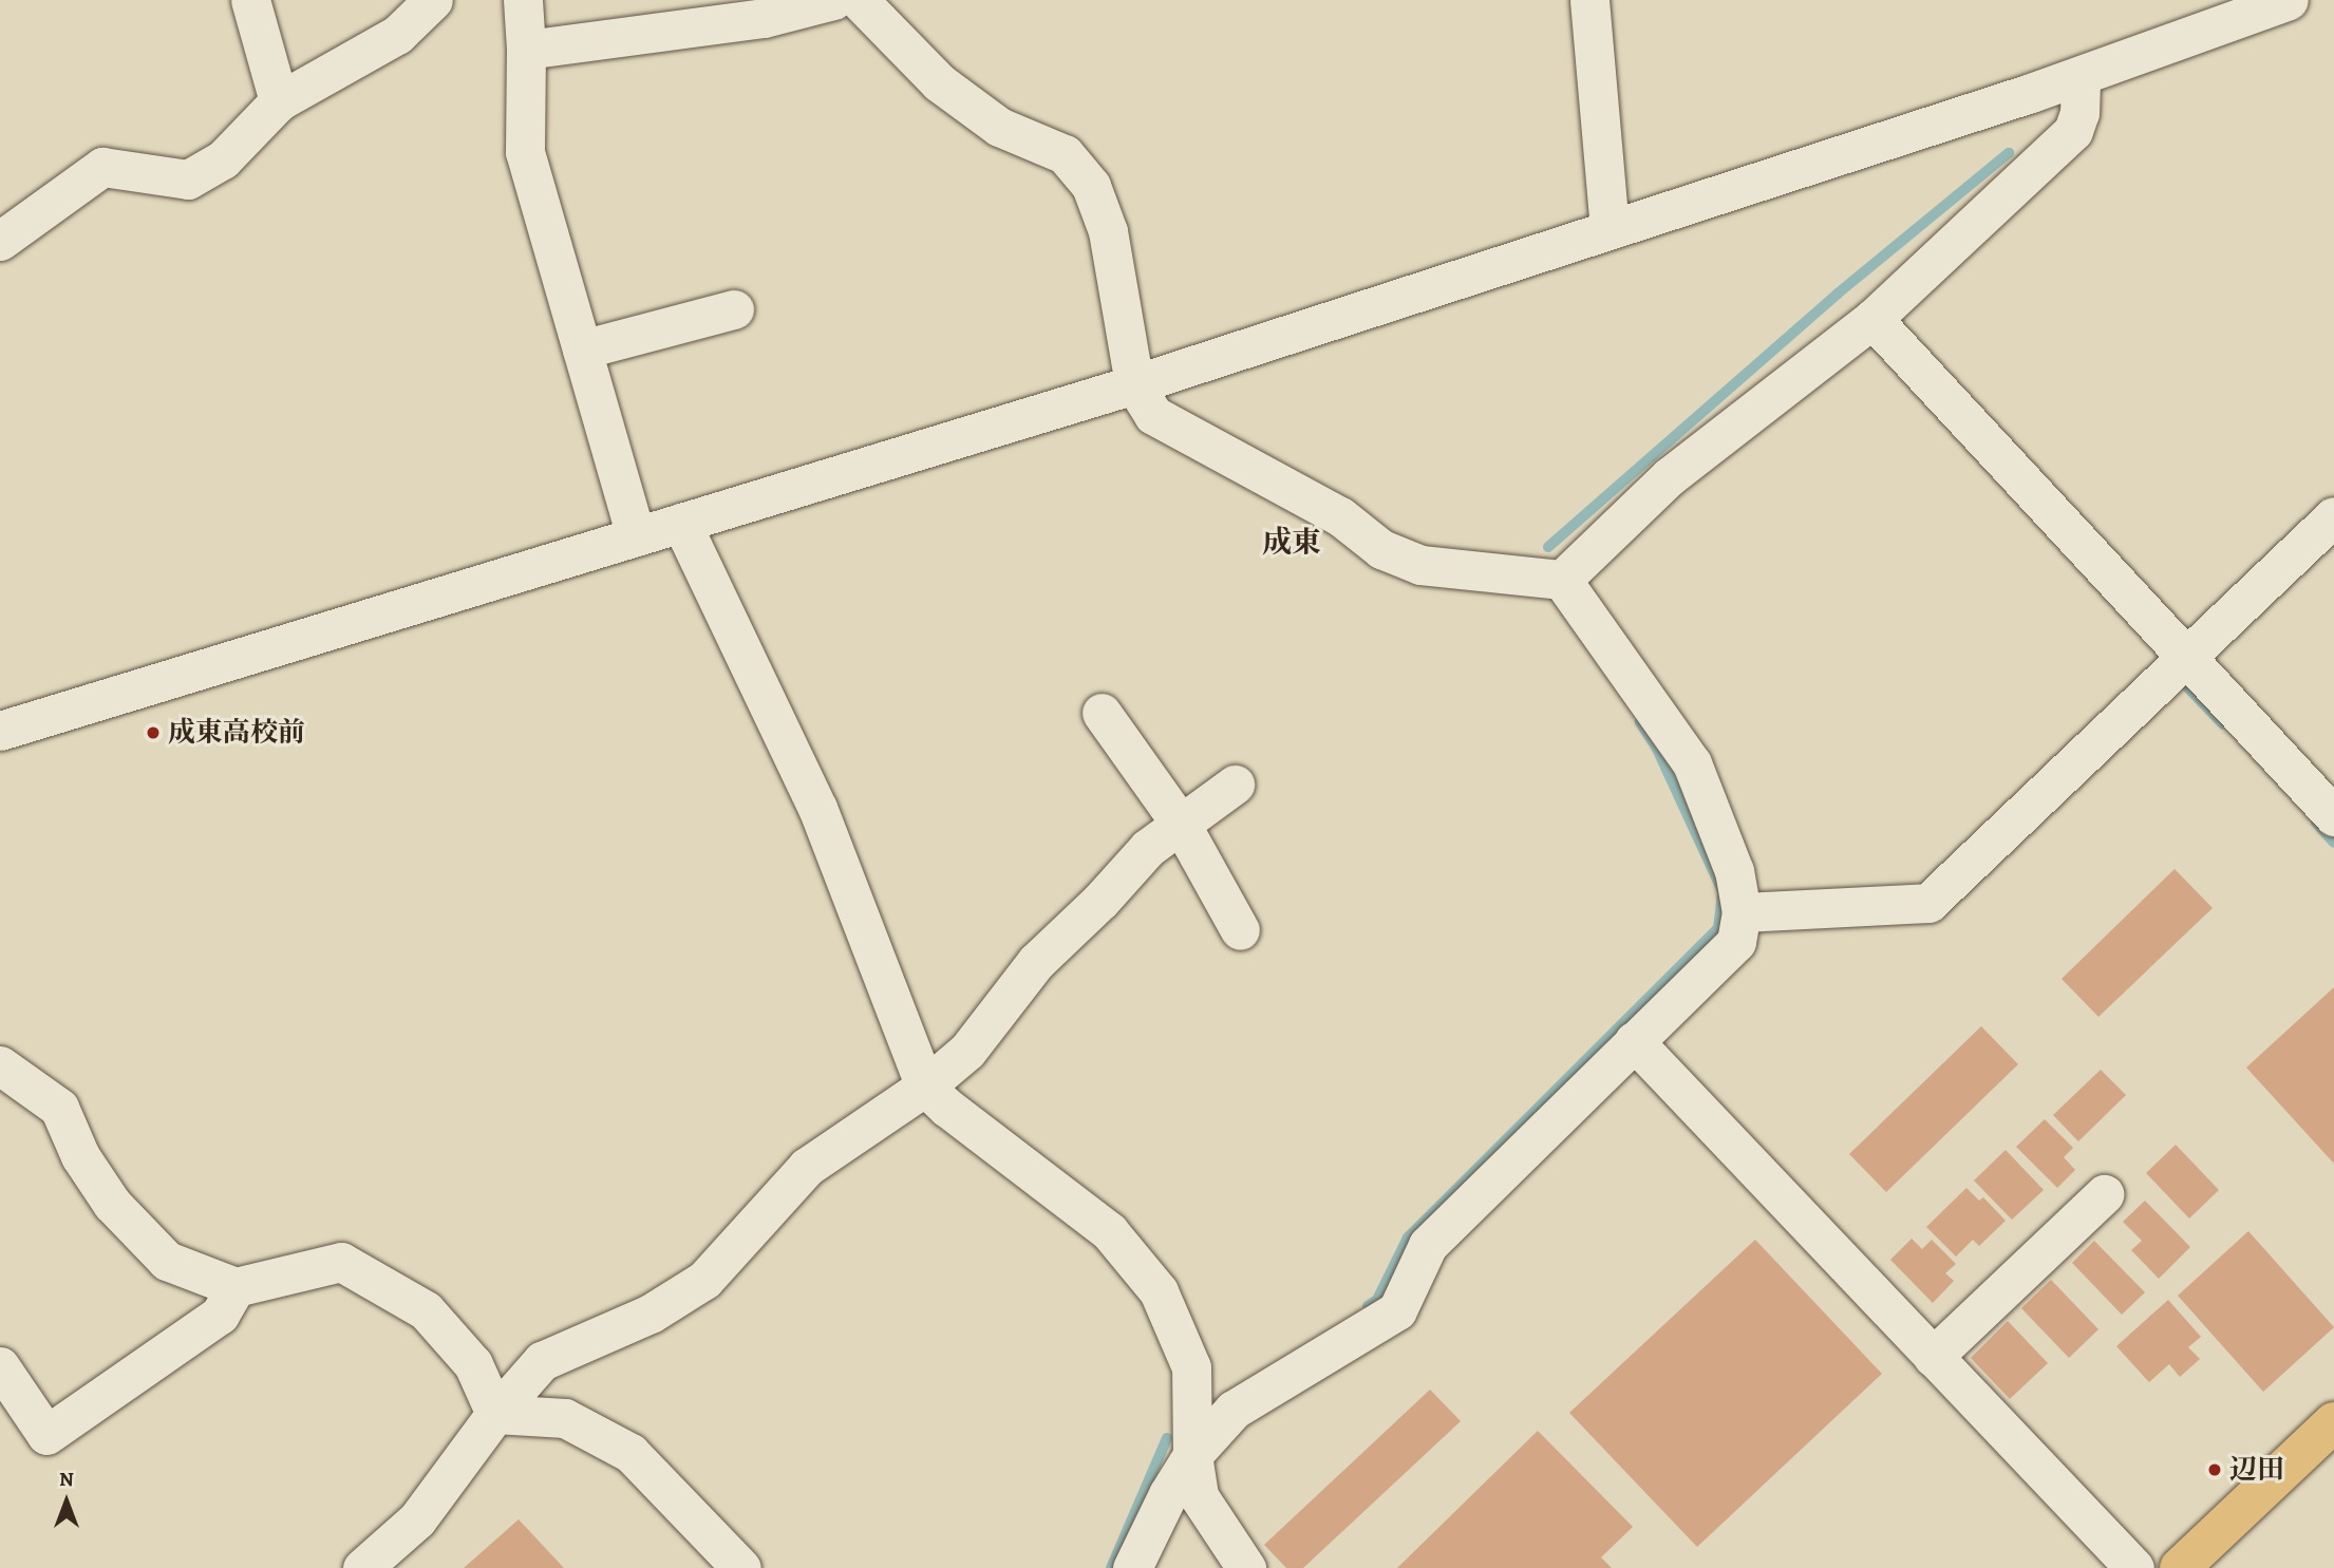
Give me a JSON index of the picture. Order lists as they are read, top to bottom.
{
  "districts": ["成東"],
  "places": ["成東高校前", "辺田"],
  "north": "top"
}
